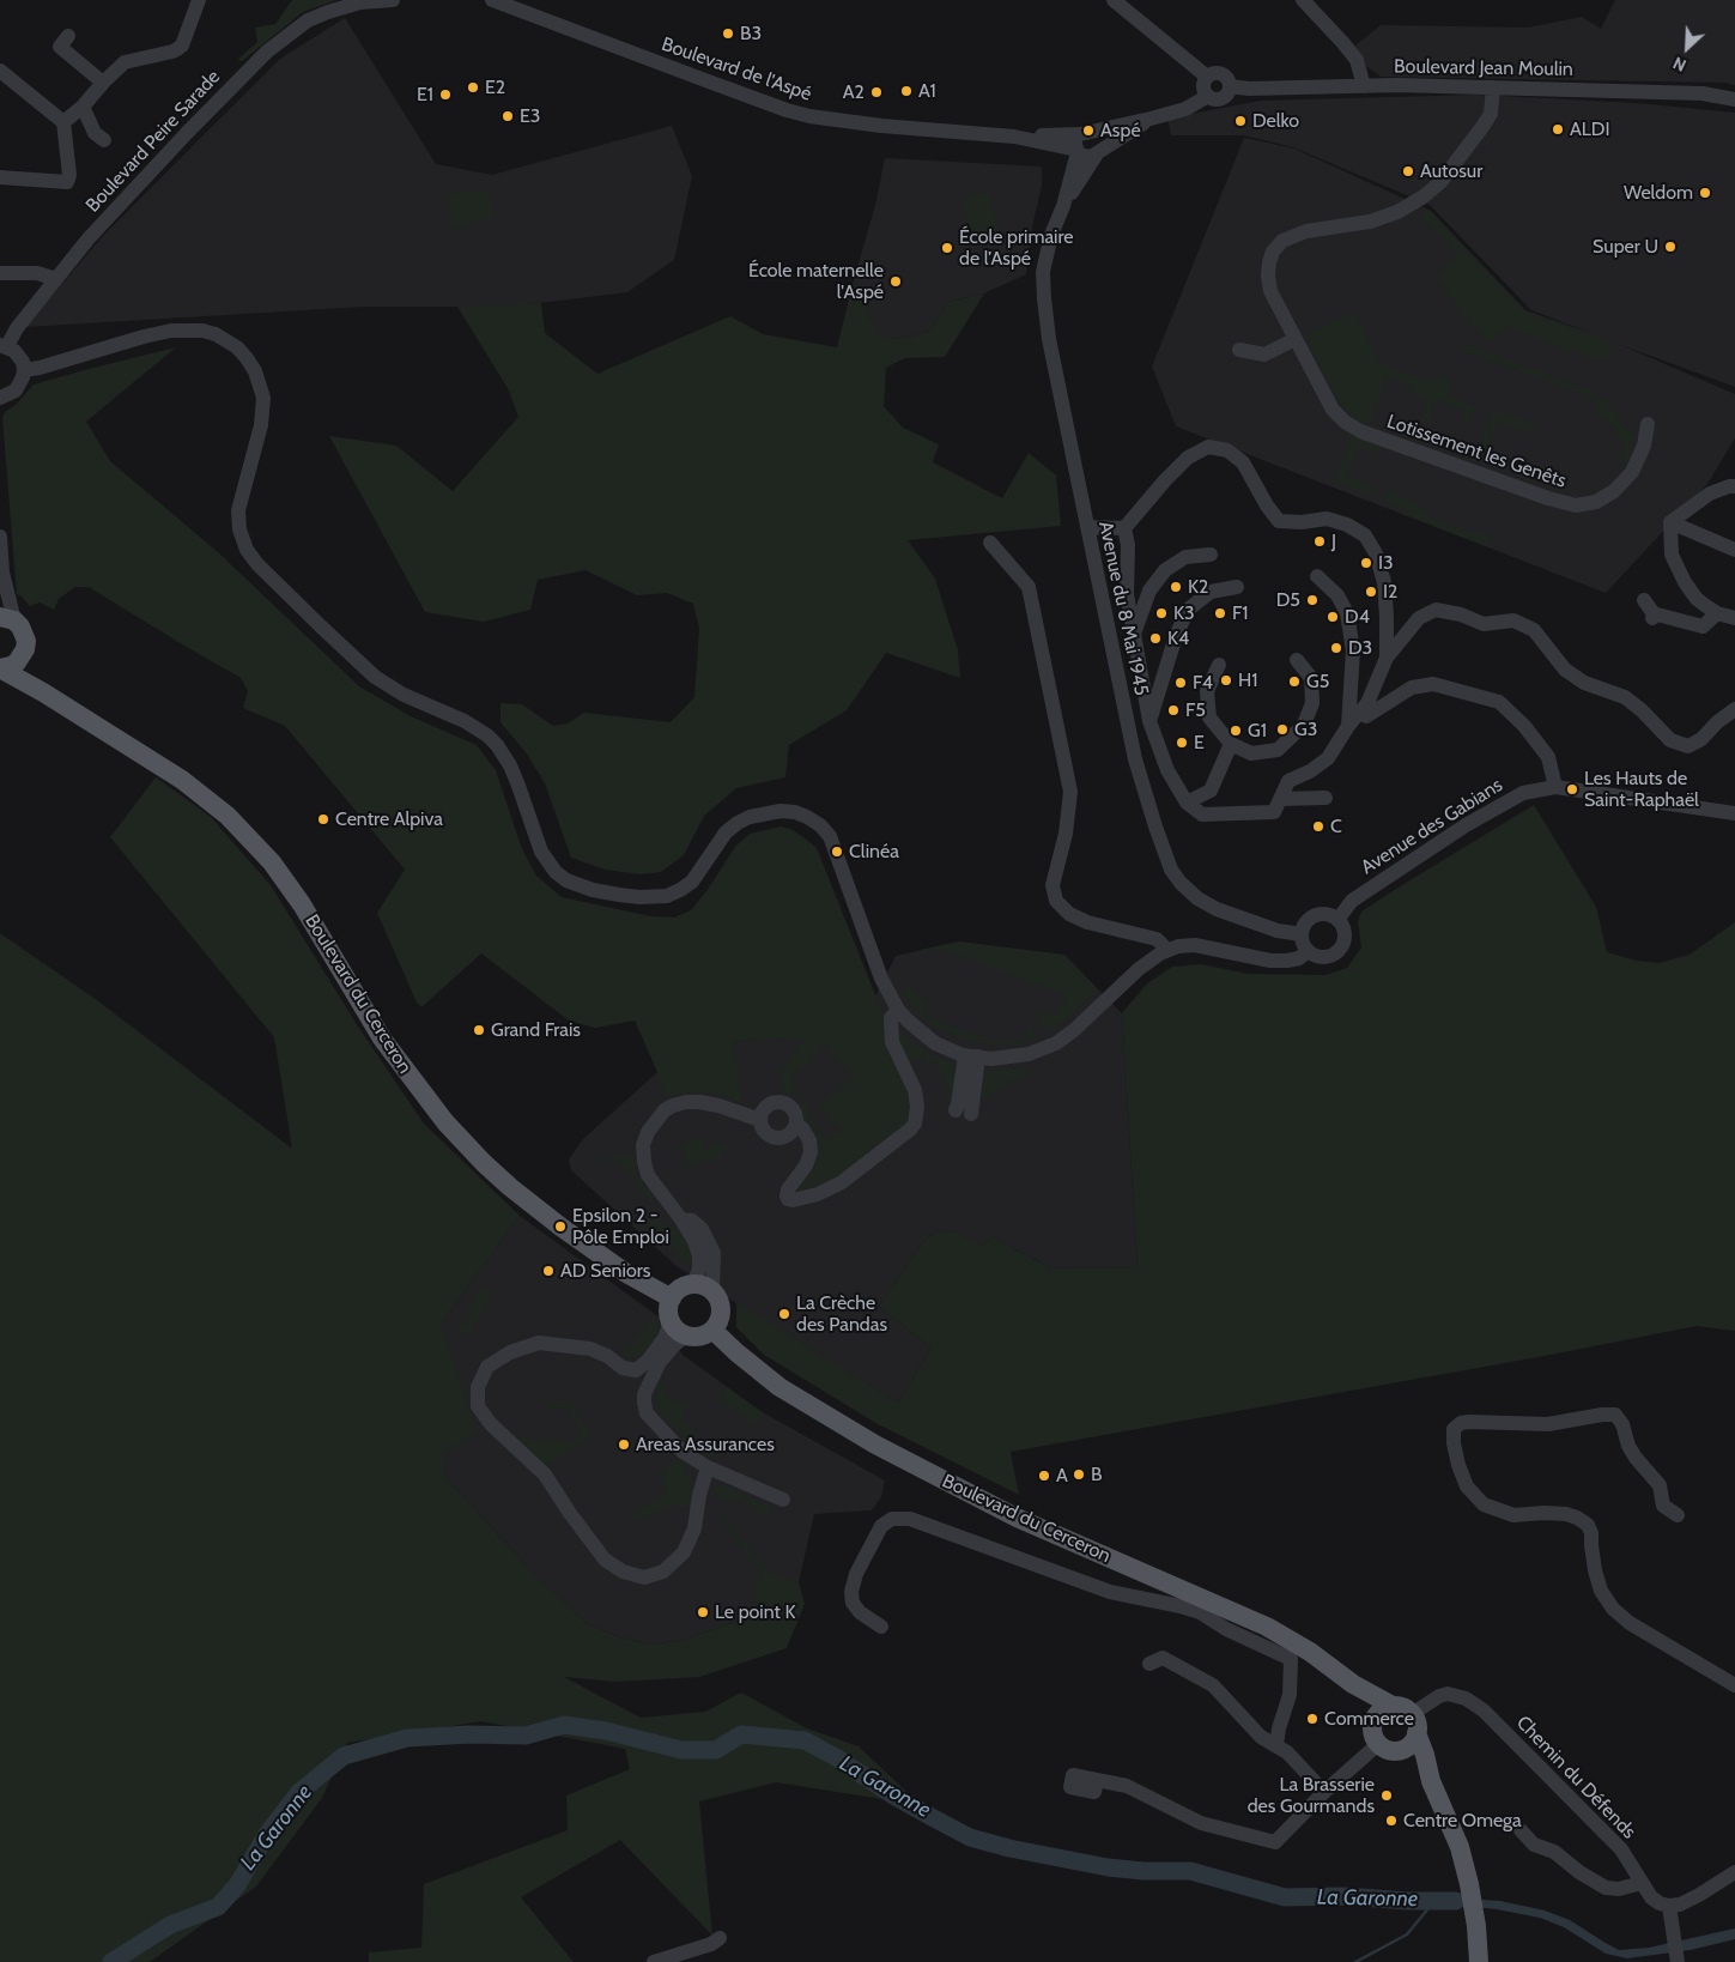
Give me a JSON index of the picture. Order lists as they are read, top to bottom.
{
  "streets": {
    "main road": ["Boulevard du Cerceron"],
    "street": [
      "Boulevard Jean Moulin",
      "Boulevard de l'Aspé",
      "Boulevard Peire Sarade",
      "Lotissement les Genêts",
      "Avenue du 8 Mai 1945",
      "Avenue des Gabians",
      "Chemin du Défends"
    ]
  },
  "crossings": [
    ["Boulevard Jean Moulin", "Boulevard de l'Aspé"],
    ["Boulevard Jean Moulin", "Lotissement les Genêts"],
    ["Boulevard de l'Aspé", "Avenue du 8 Mai 1945"],
    ["Avenue du 8 Mai 1945", "Avenue des Gabians"],
    ["Boulevard du Cerceron", "Chemin du Défends"]
  ],
  "water": ["La Garonne"],
  "places": [
    "B3",
    "E2",
    "A1",
    "A2",
    "E1",
    "E3",
    "Delko",
    "ALDI",
    "Aspé",
    "Autosur",
    "Weldom",
    "Super U",
    "École primaire de l’Aspé",
    "École maternelle l'Aspé",
    "J",
    "I3",
    "K2",
    "I2",
    "D5",
    "K3",
    "F1",
    "D4",
    "K4",
    "D3",
    "H1",
    "G5",
    "F4",
    "F5",
    "G3",
    "G1",
    "E",
    "Les Hauts de Saint-Raphaël",
    "Centre Alpiva",
    "C",
    "Clinéa",
    "Grand Frais",
    "Epsilon 2 - Pôle Emploi",
    "AD Seniors",
    "La Crèche des Pandas",
    "Areas Assurances",
    "B",
    "A",
    "Le point K",
    "Commerce",
    "La Brasserie des Gourmands",
    "Centre Omega"
  ],
  "north": "bottom left"
}
